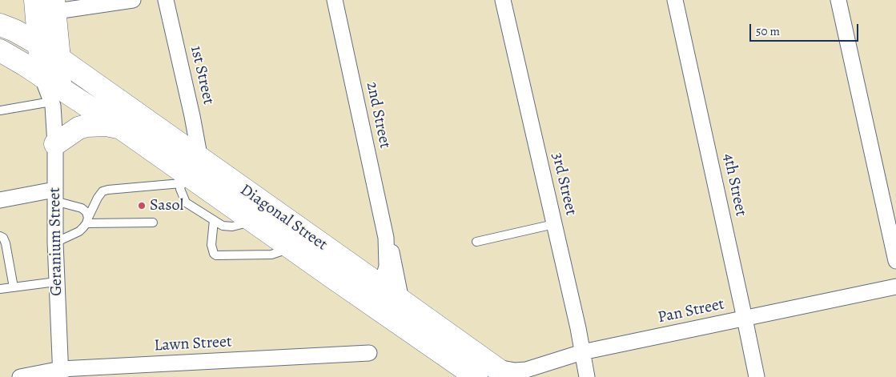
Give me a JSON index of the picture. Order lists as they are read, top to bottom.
{
  "streets": {
    "main road": ["Diagonal Street", "Geranium Street"],
    "street": [
      "1st Street",
      "2nd Street",
      "3rd Street",
      "4th Street",
      "Pan Street",
      "Lawn Street"
    ]
  },
  "crossings": [
    ["1st Street", "Diagonal Street"],
    ["2nd Street", "Diagonal Street"],
    ["3rd Street", "Pan Street"],
    ["4th Street", "Pan Street"],
    ["Diagonal Street", "Geranium Street"],
    ["Diagonal Street", "Pan Street"],
    ["Geranium Street", "Lawn Street"]
  ],
  "places": ["Sasol"],
  "scale_bar": "50 m"
}
